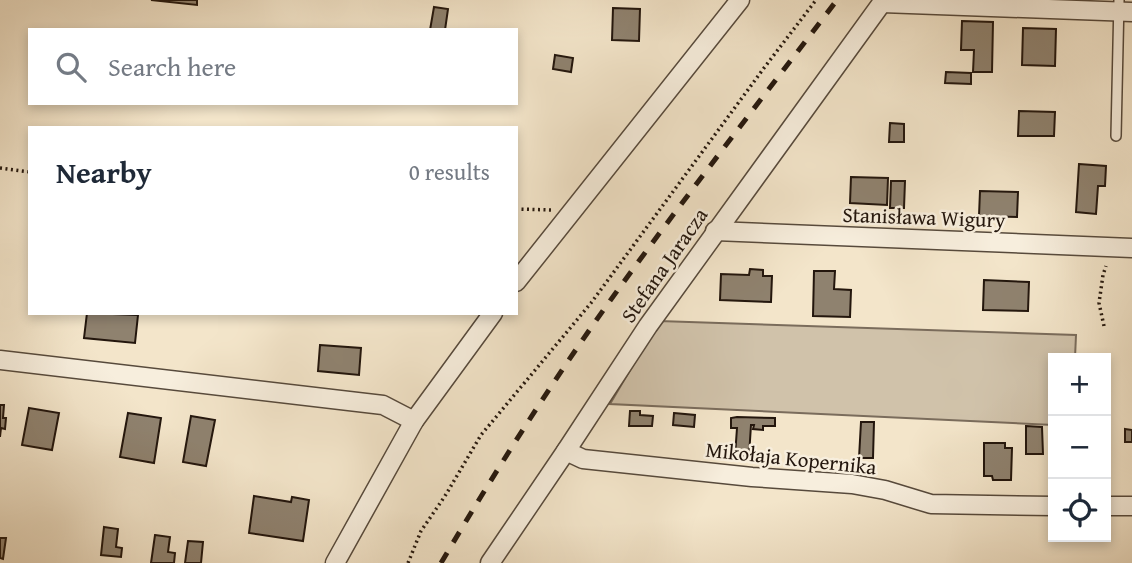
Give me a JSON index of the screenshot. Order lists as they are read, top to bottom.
{
  "streets": {
    "street": ["Stanisława Wigury", "Stefana Jaracza", "Mikołaja Kopernika"]
  },
  "crossings": [
    ["Stanisława Wigury", "Stefana Jaracza"],
    ["Stefana Jaracza", "Mikołaja Kopernika"]
  ],
  "page": {
    "search": "Search here",
    "heading": ["Nearby", "0 results"],
    "map_buttons": ["+", "−"]
  }
}
